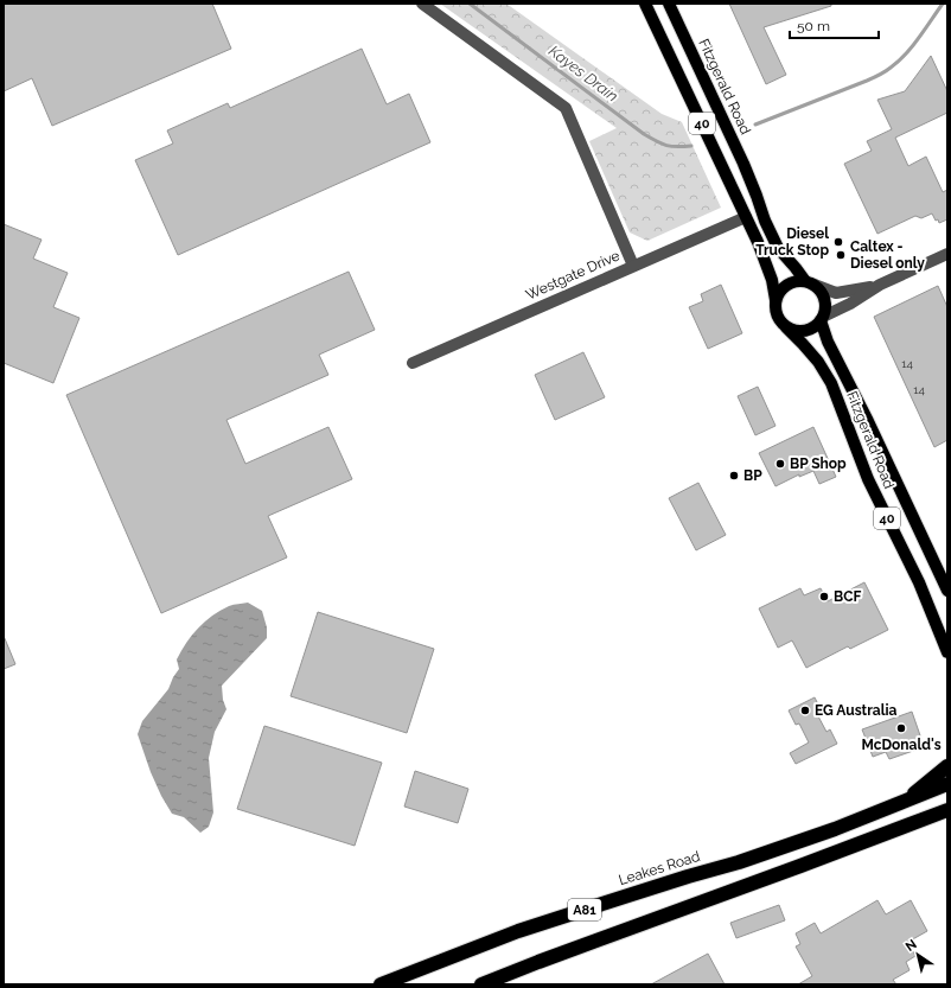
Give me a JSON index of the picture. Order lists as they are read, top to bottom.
{
  "streets": {
    "highway": ["Leakes Road", "A81"],
    "main road": ["Fitzgerald Road", "40"],
    "street": ["Westgate Drive"]
  },
  "crossings": [
    ["Fitzgerald Road", "40"],
    ["40", "Westgate Drive"]
  ],
  "water": ["Kayes Drain"],
  "places": [
    "Diesel Truck Stop",
    "Caltex - Diesel only",
    "BP Shop",
    "BP",
    "BCF",
    "EG Australia",
    "McDonald's"
  ],
  "house_numbers": ["14", "14"],
  "scale_bar": "50 m",
  "north": "top left"
}
